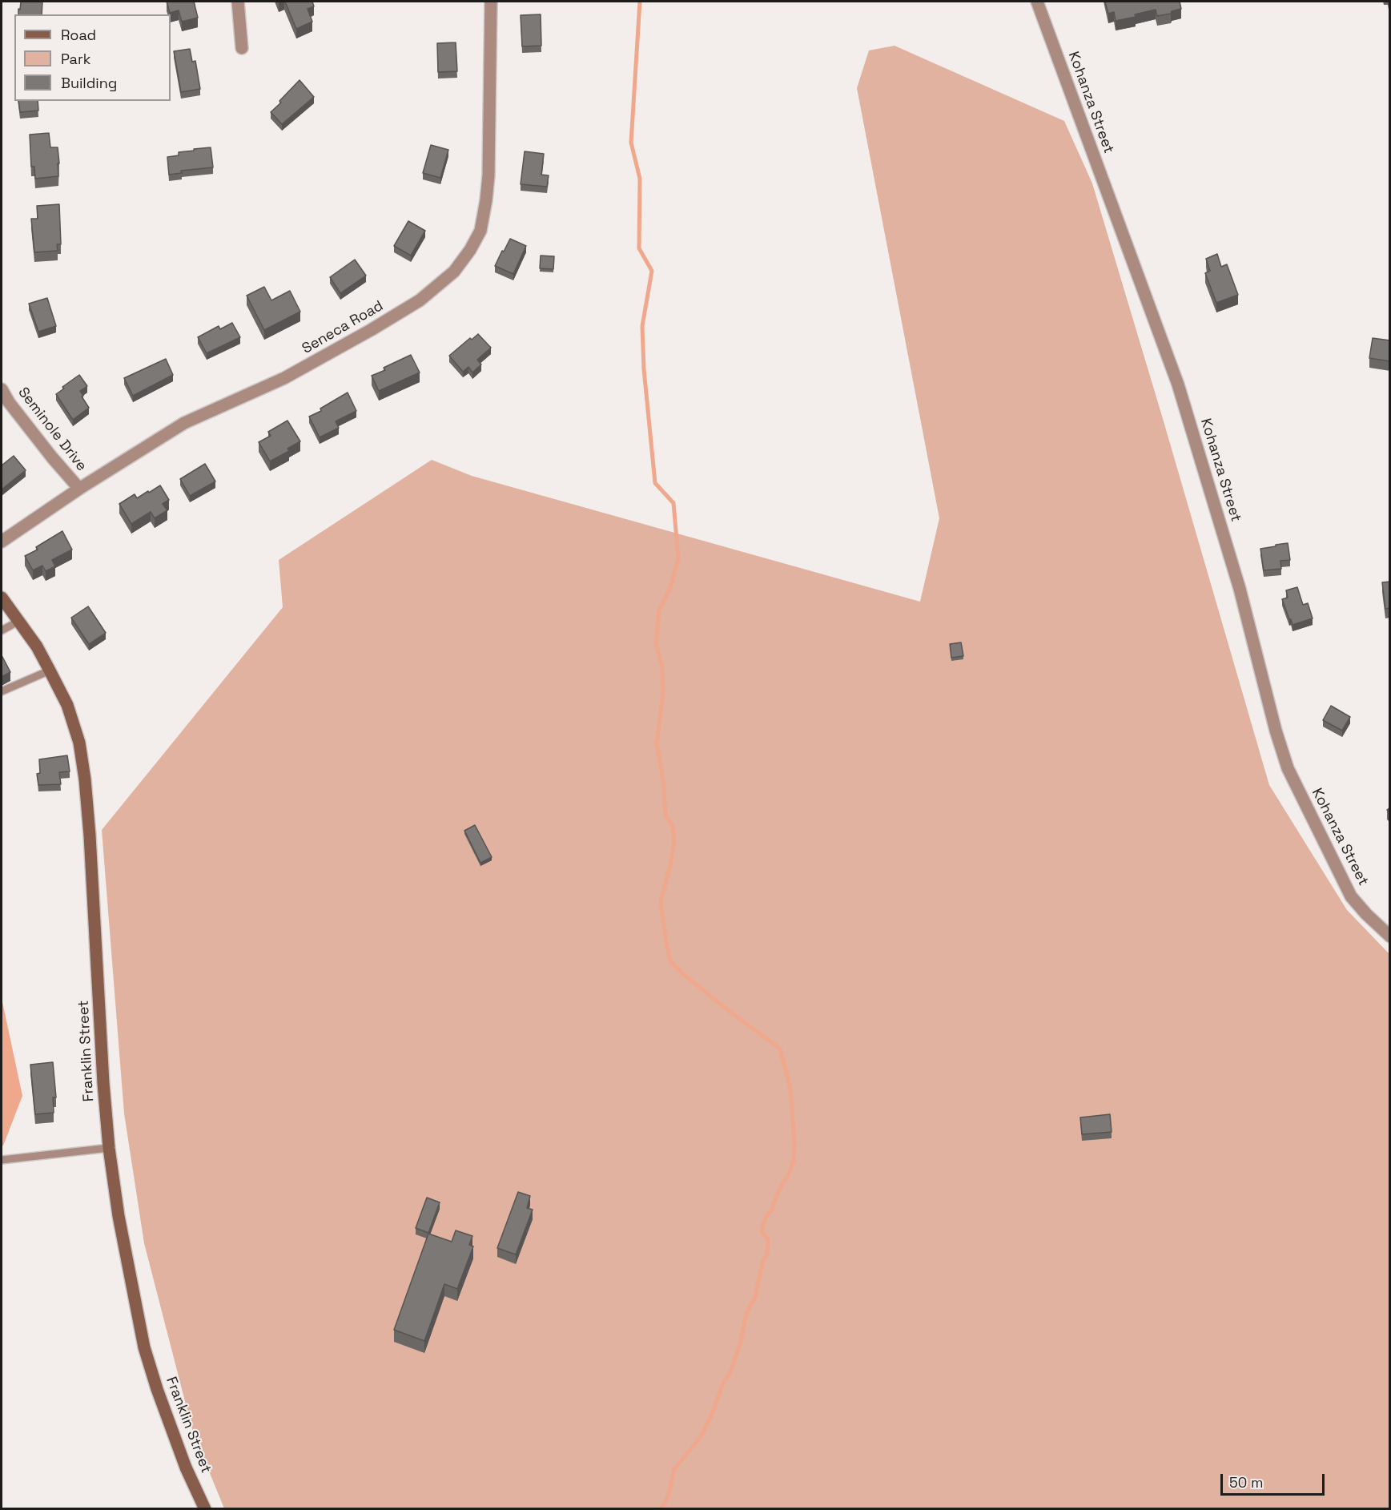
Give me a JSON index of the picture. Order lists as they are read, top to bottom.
{
  "streets": {
    "main road": ["Franklin Street"],
    "street": ["Kohanza Street", "Seneca Road", "Seminole Drive"]
  },
  "crossings": [
    ["Seneca Road", "Seminole Drive"]
  ],
  "legend": ["Road", "Park", "Building"],
  "scale_bar": "50 m"
}
